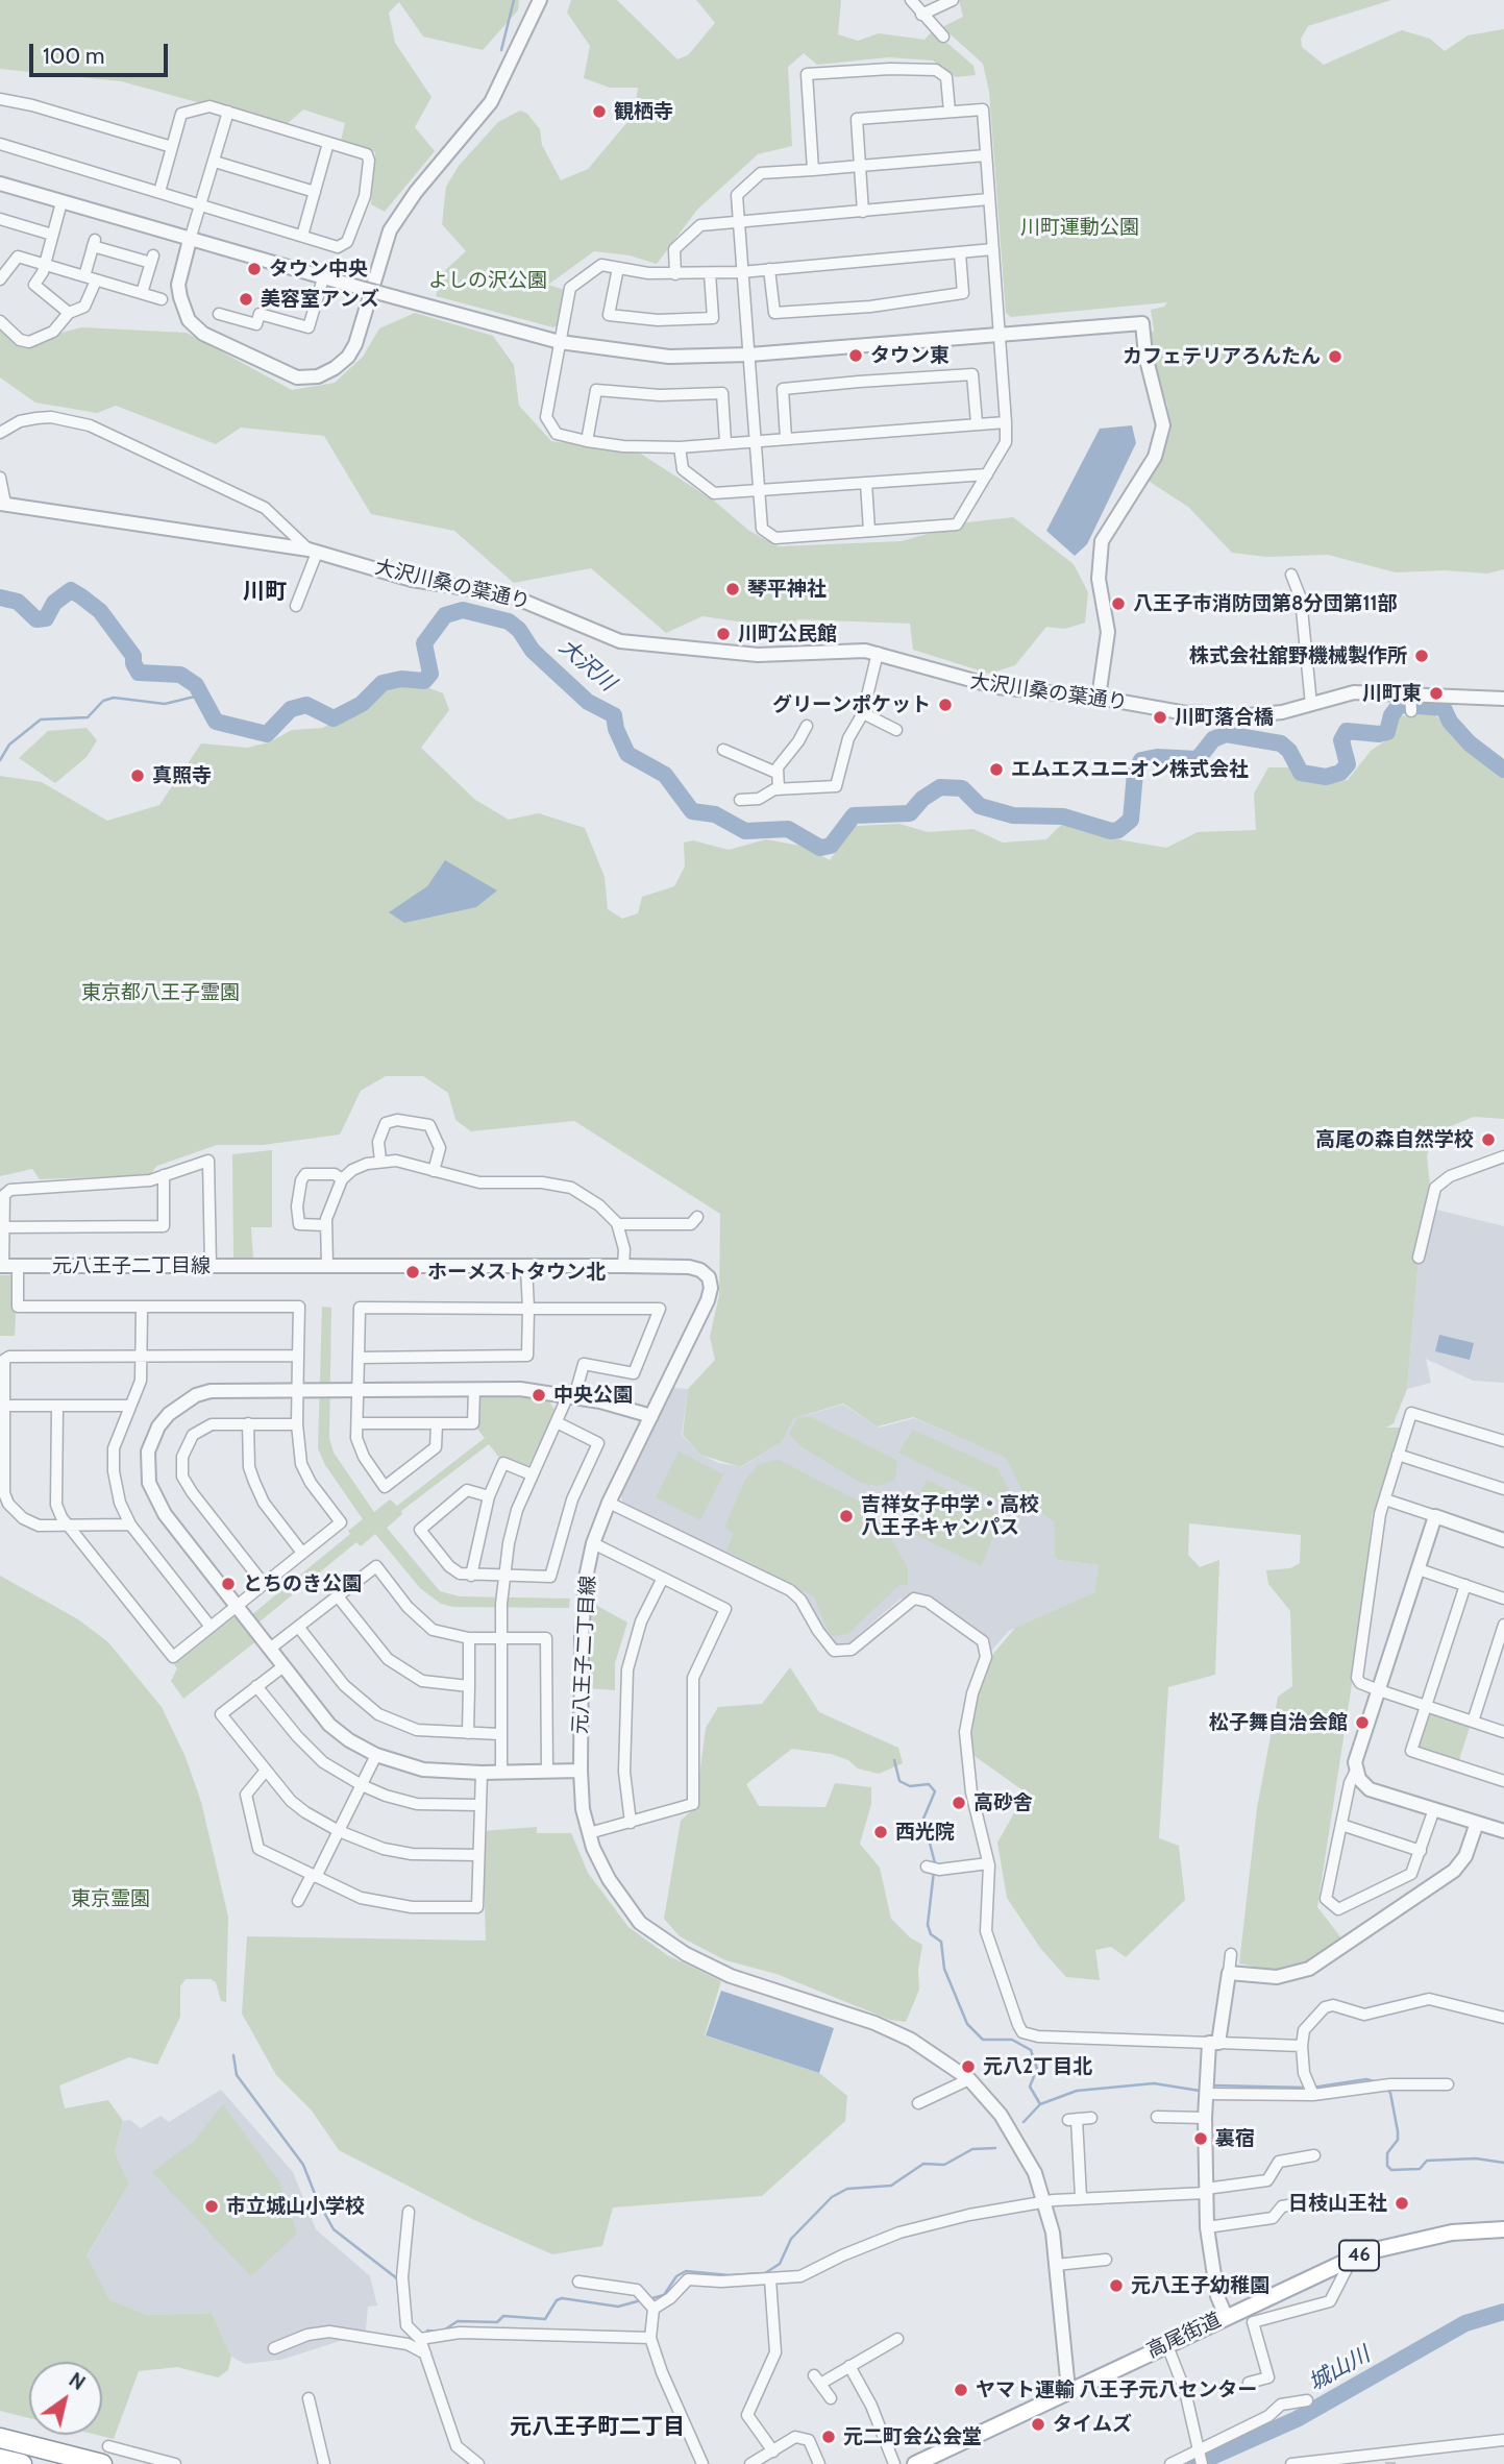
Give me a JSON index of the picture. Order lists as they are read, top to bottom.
{
  "streets": {
    "main road": ["46", "高尾街道"],
    "street": ["大沢川桑の葉通り", "元八王子二丁目線"]
  },
  "crossings": [
    ["元八王子二丁目線", "高尾街道"]
  ],
  "districts": ["川町", "元八王子町二丁目"],
  "water": ["大沢川", "城山川"],
  "parks": [
    "川町運動公園",
    "よしの沢公園",
    "東京都八王子霊園",
    "東京霊園"
  ],
  "places": [
    "観栖寺",
    "タウン中央",
    "美容室アンズ",
    "タウン東",
    "カフェテリアろんたん",
    "琴平神社",
    "八王子市消防団第8分団第11部",
    "川町公民館",
    "株式会社舘野機械製作所",
    "川町東",
    "グリーンポケット",
    "川町落合橋",
    "エムエスユニオン株式会社",
    "真照寺",
    "高尾の森自然学校",
    "ホーメストタウン北",
    "中央公園",
    "吉祥女子中学・高校 八王子キャンパス",
    "とちのき公園",
    "松子舞自治会館",
    "高砂舎",
    "西光院",
    "元八2丁目北",
    "裏宿",
    "日枝山王社",
    "市立城山小学校",
    "元八王子幼稚園",
    "ヤマト運輸 八王子元八センター",
    "タイムズ",
    "元二町会公会堂"
  ],
  "scale_bar": "100 m",
  "north": "top right"
}
